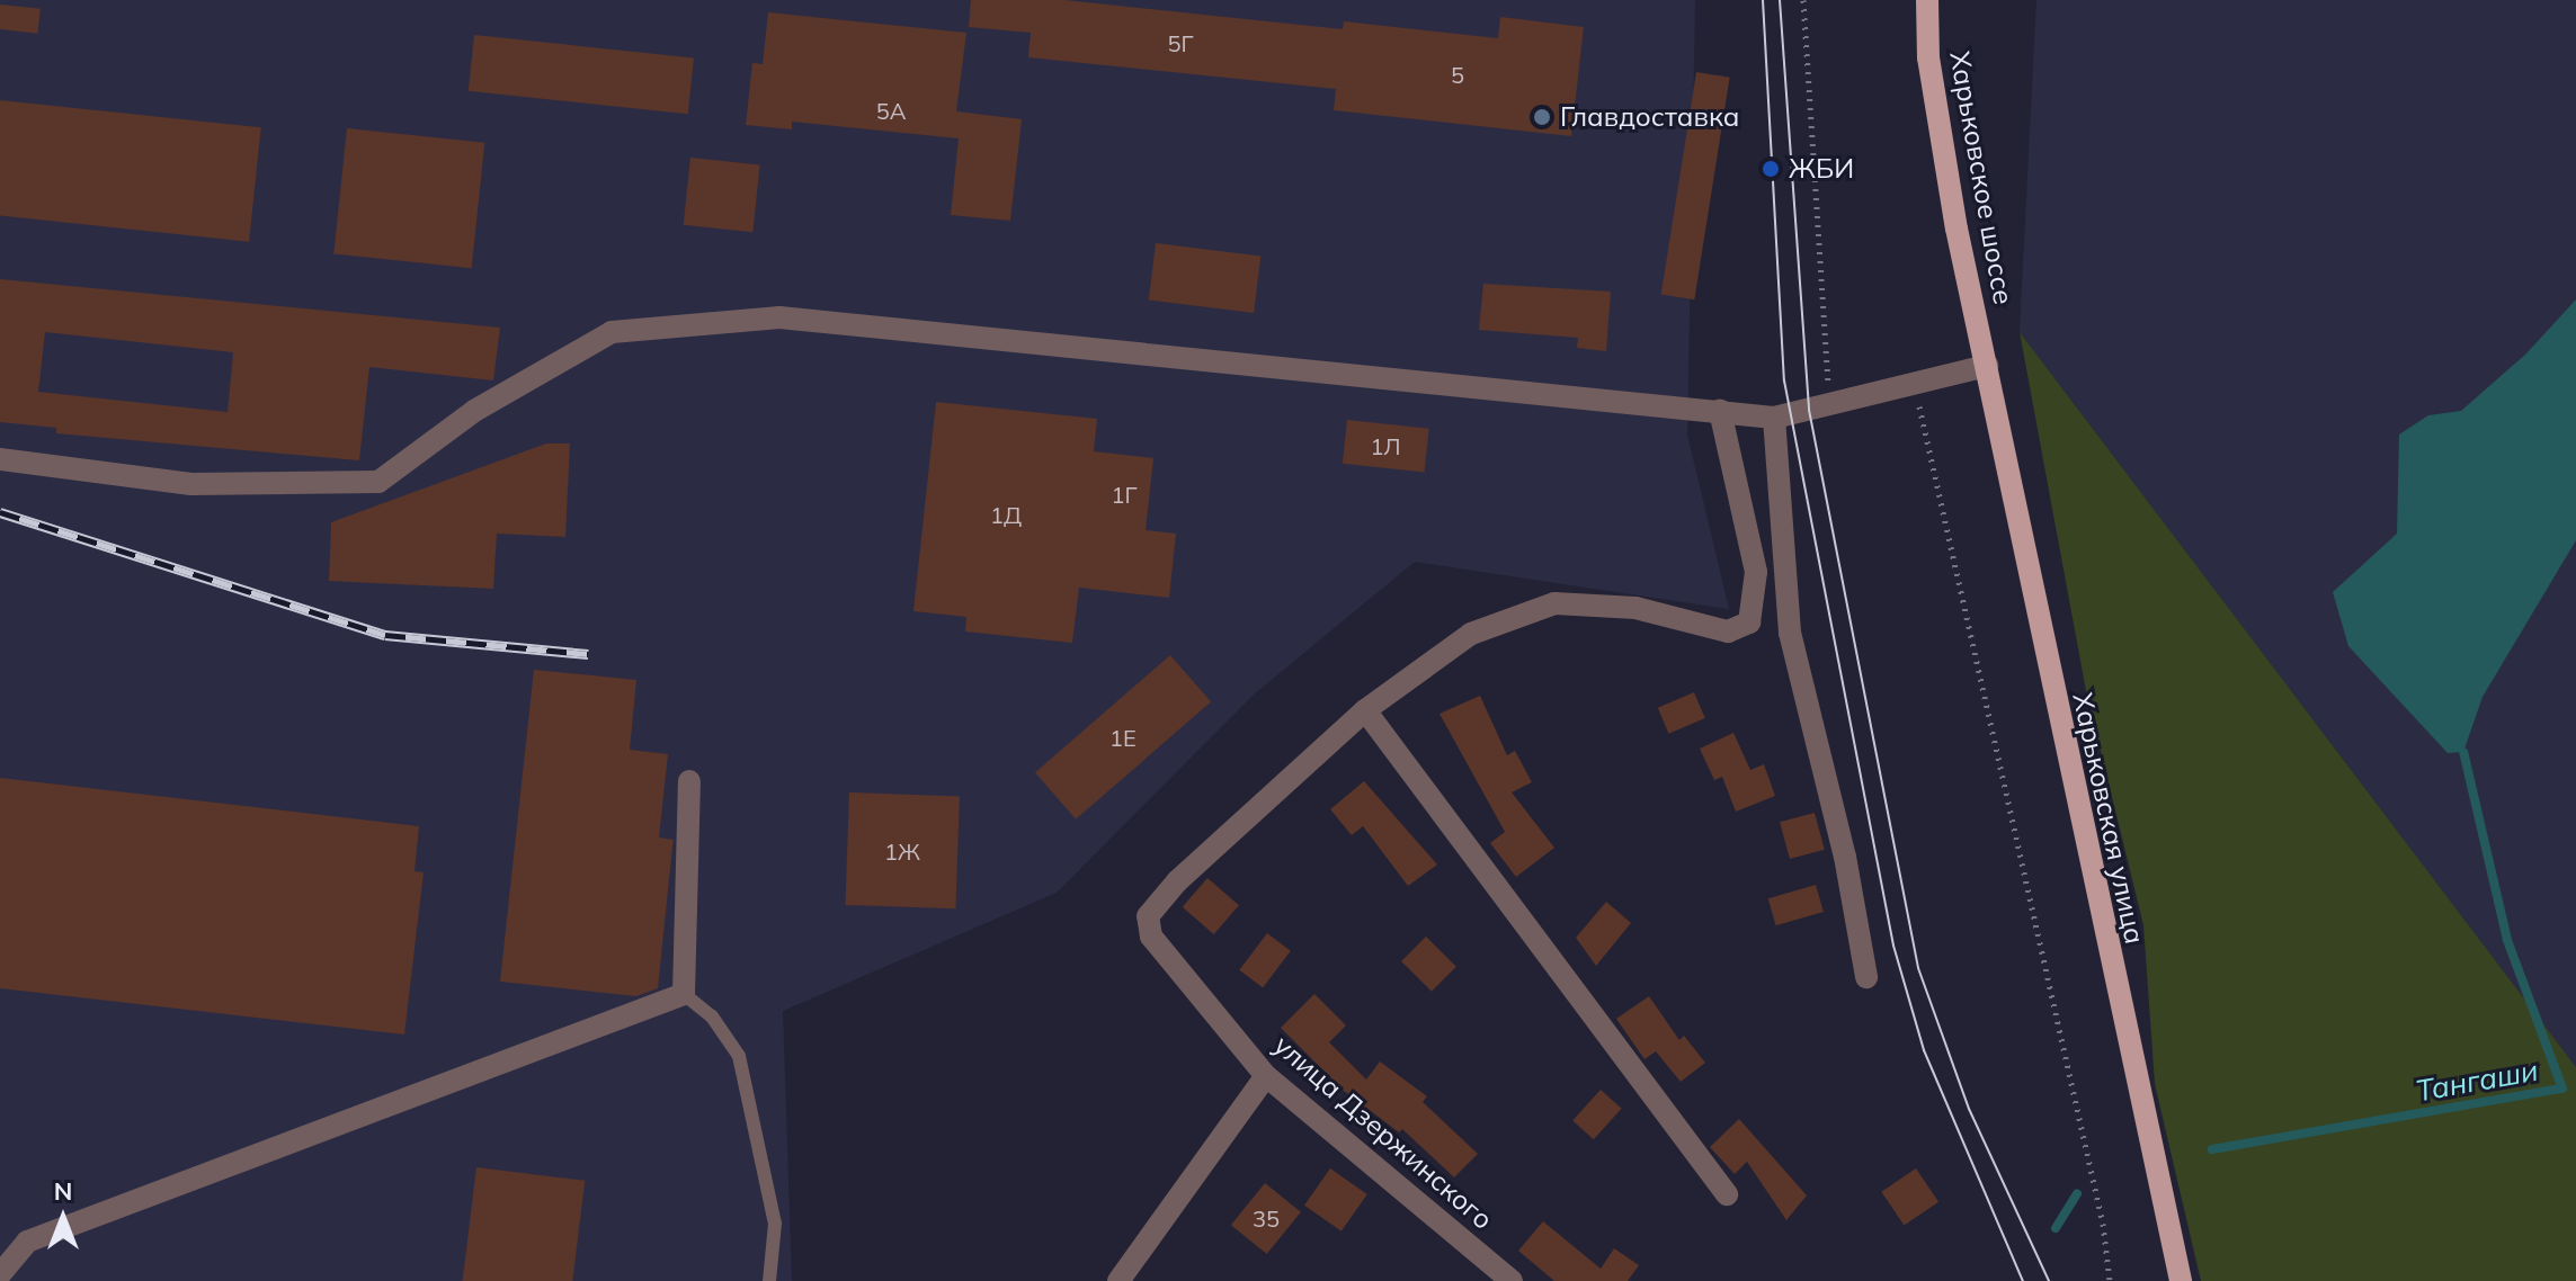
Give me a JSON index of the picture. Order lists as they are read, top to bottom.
{
  "streets": {
    "main road": ["Харьковское шоссе", "Харьковская улица"],
    "street": ["улица Дзержинского"]
  },
  "crossings": [
    ["Харьковское шоссе", "Харьковская улица"]
  ],
  "water": ["Тангаши"],
  "places": ["Главдоставка", "ЖБИ"],
  "house_numbers": [
    "5Г",
    "5",
    "5А",
    "1Л",
    "1Г",
    "1Д",
    "1Е",
    "1Ж",
    "35"
  ],
  "north": "top"
}
